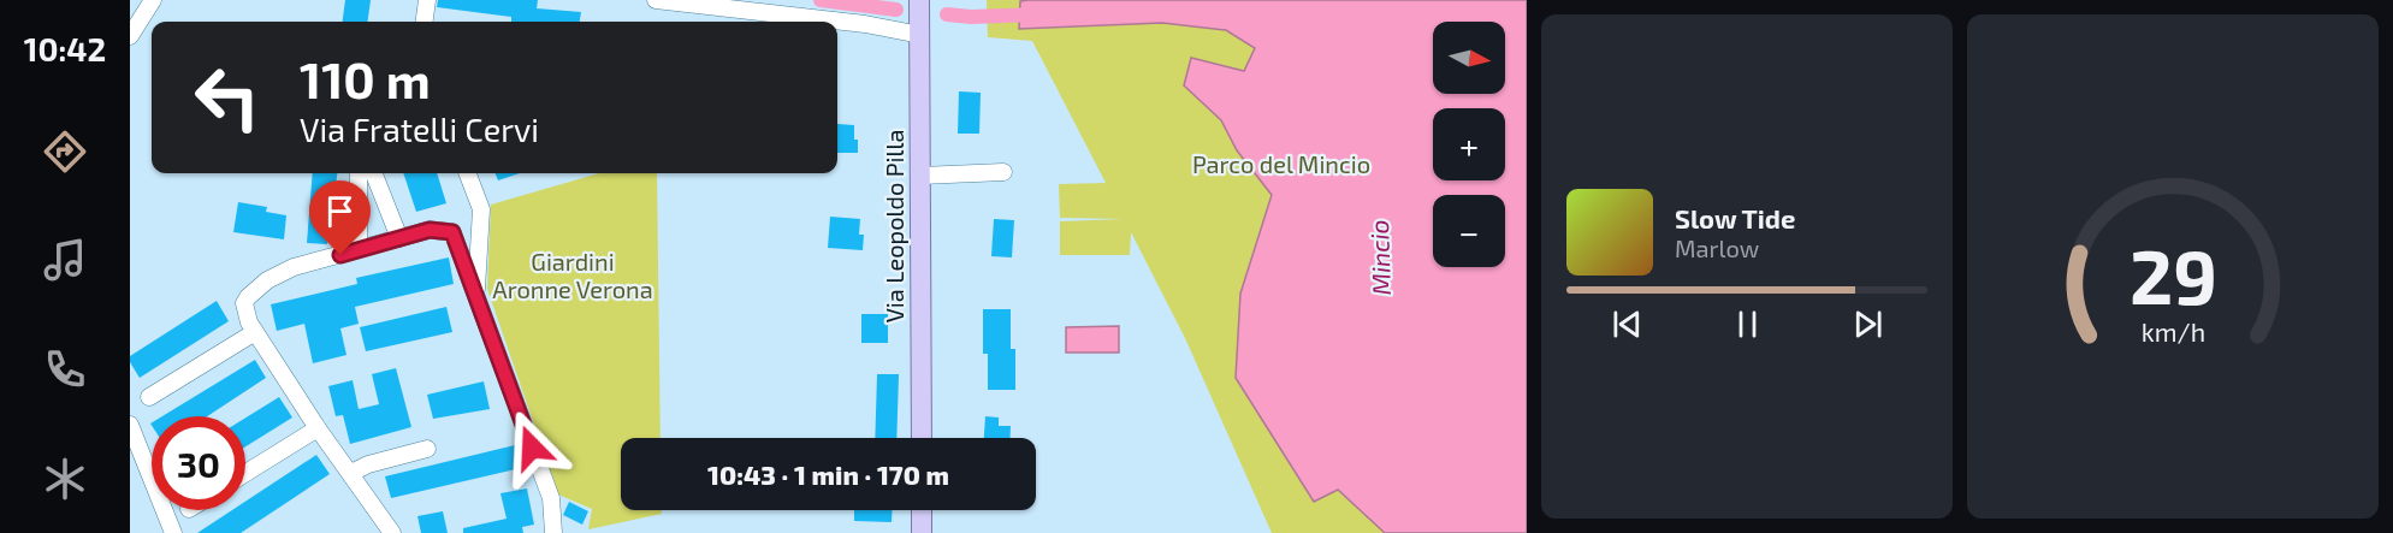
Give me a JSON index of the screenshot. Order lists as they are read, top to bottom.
{
  "streets": {
    "main road": ["Via Leopoldo Pilla"]
  },
  "water": ["Mincio"],
  "parks": ["Parco del Mincio", "Giardini Aronne Verona"],
  "north": "right",
  "page": {
    "tabs": "10:42",
    "map_buttons": ["+", "−"],
    "turn": ["110 m", "Via Fratelli Cervi"],
    "song": ["Slow Tide", "Marlow"],
    "limit": "30",
    "trip": "10:43 · 1 min · 170 m",
    "gauge": ["29", "km/h"]
  }
}
